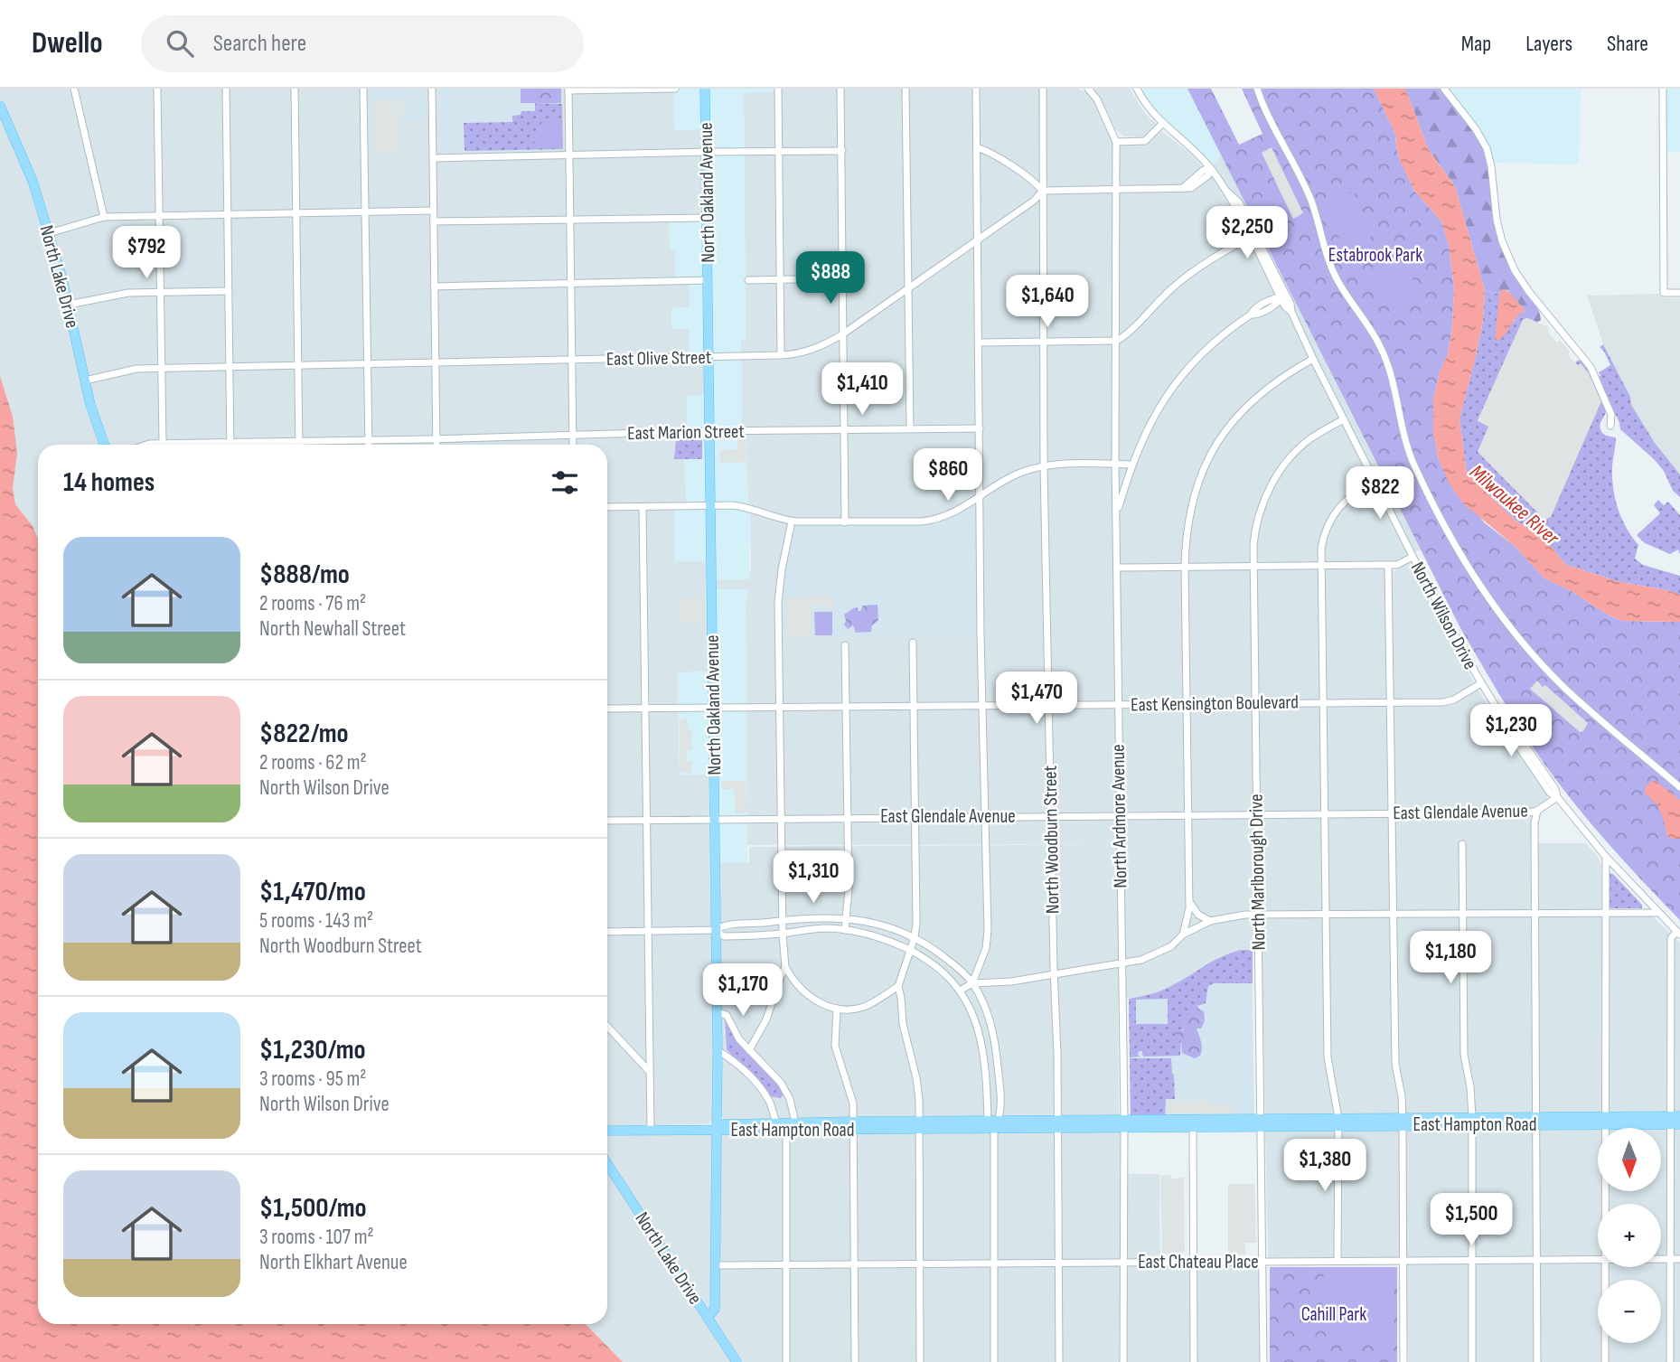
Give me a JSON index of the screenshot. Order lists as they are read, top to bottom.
{
  "streets": {
    "main road": ["North Oakland Avenue", "North Lake Drive", "East Hampton Road"],
    "street": [
      "East Olive Street",
      "East Marion Street",
      "North Wilson Drive",
      "East Kensington Boulevard",
      "East Glendale Avenue",
      "North Ardmore Avenue",
      "North Woodburn Street",
      "North Marlborough Drive",
      "East Chateau Place"
    ]
  },
  "crossings": [
    ["North Oakland Avenue", "North Lake Drive"],
    ["North Oakland Avenue", "East Olive Street"],
    ["North Oakland Avenue", "East Marion Street"],
    ["North Oakland Avenue", "East Kensington Boulevard"],
    ["North Oakland Avenue", "East Glendale Avenue"],
    ["North Oakland Avenue", "East Hampton Road"],
    ["North Oakland Avenue", "East Chateau Place"],
    ["North Lake Drive", "East Olive Street"],
    ["East Olive Street", "North Woodburn Street"],
    ["North Wilson Drive", "East Kensington Boulevard"],
    ["North Wilson Drive", "East Glendale Avenue"],
    ["North Wilson Drive", "North Marlborough Drive"],
    ["East Kensington Boulevard", "North Ardmore Avenue"],
    ["East Kensington Boulevard", "North Woodburn Street"],
    ["East Kensington Boulevard", "North Marlborough Drive"],
    ["East Glendale Avenue", "North Ardmore Avenue"],
    ["East Glendale Avenue", "North Woodburn Street"],
    ["East Glendale Avenue", "North Marlborough Drive"],
    ["North Ardmore Avenue", "East Hampton Road"],
    ["North Ardmore Avenue", "East Chateau Place"],
    ["North Woodburn Street", "East Hampton Road"],
    ["North Woodburn Street", "East Chateau Place"],
    ["North Marlborough Drive", "East Hampton Road"],
    ["North Marlborough Drive", "East Chateau Place"]
  ],
  "water": ["Milwaukee River"],
  "parks": ["Estabrook Park", "Cahill Park"],
  "north": "bottom",
  "page": {
    "header": "Dwello",
    "search": "Search here",
    "nav": ["Map", "Layers", "Share"],
    "price": [
      "$2,250",
      "$792",
      "$888",
      "$1,640",
      "$1,410",
      "$860",
      "$822",
      "$1,470",
      "$1,230",
      "$1,310",
      "$1,180",
      "$1,170",
      "$1,380",
      "$1,500"
    ],
    "heading": "14 homes",
    "list": [
      {
        "name": "$888/mo",
        "note": "2 rooms · 76 m² · North Newhall Street"
      },
      {
        "name": "$822/mo",
        "note": "2 rooms · 62 m² · North Wilson Drive"
      },
      {
        "name": "$1,470/mo",
        "note": "5 rooms · 143 m² · North Woodburn Street"
      },
      {
        "name": "$1,230/mo",
        "note": "3 rooms · 95 m² · North Wilson Drive"
      },
      {
        "name": "$1,500/mo",
        "note": "3 rooms · 107 m² · North Elkhart Avenue"
      }
    ],
    "map_buttons": ["+", "−"]
  }
}
